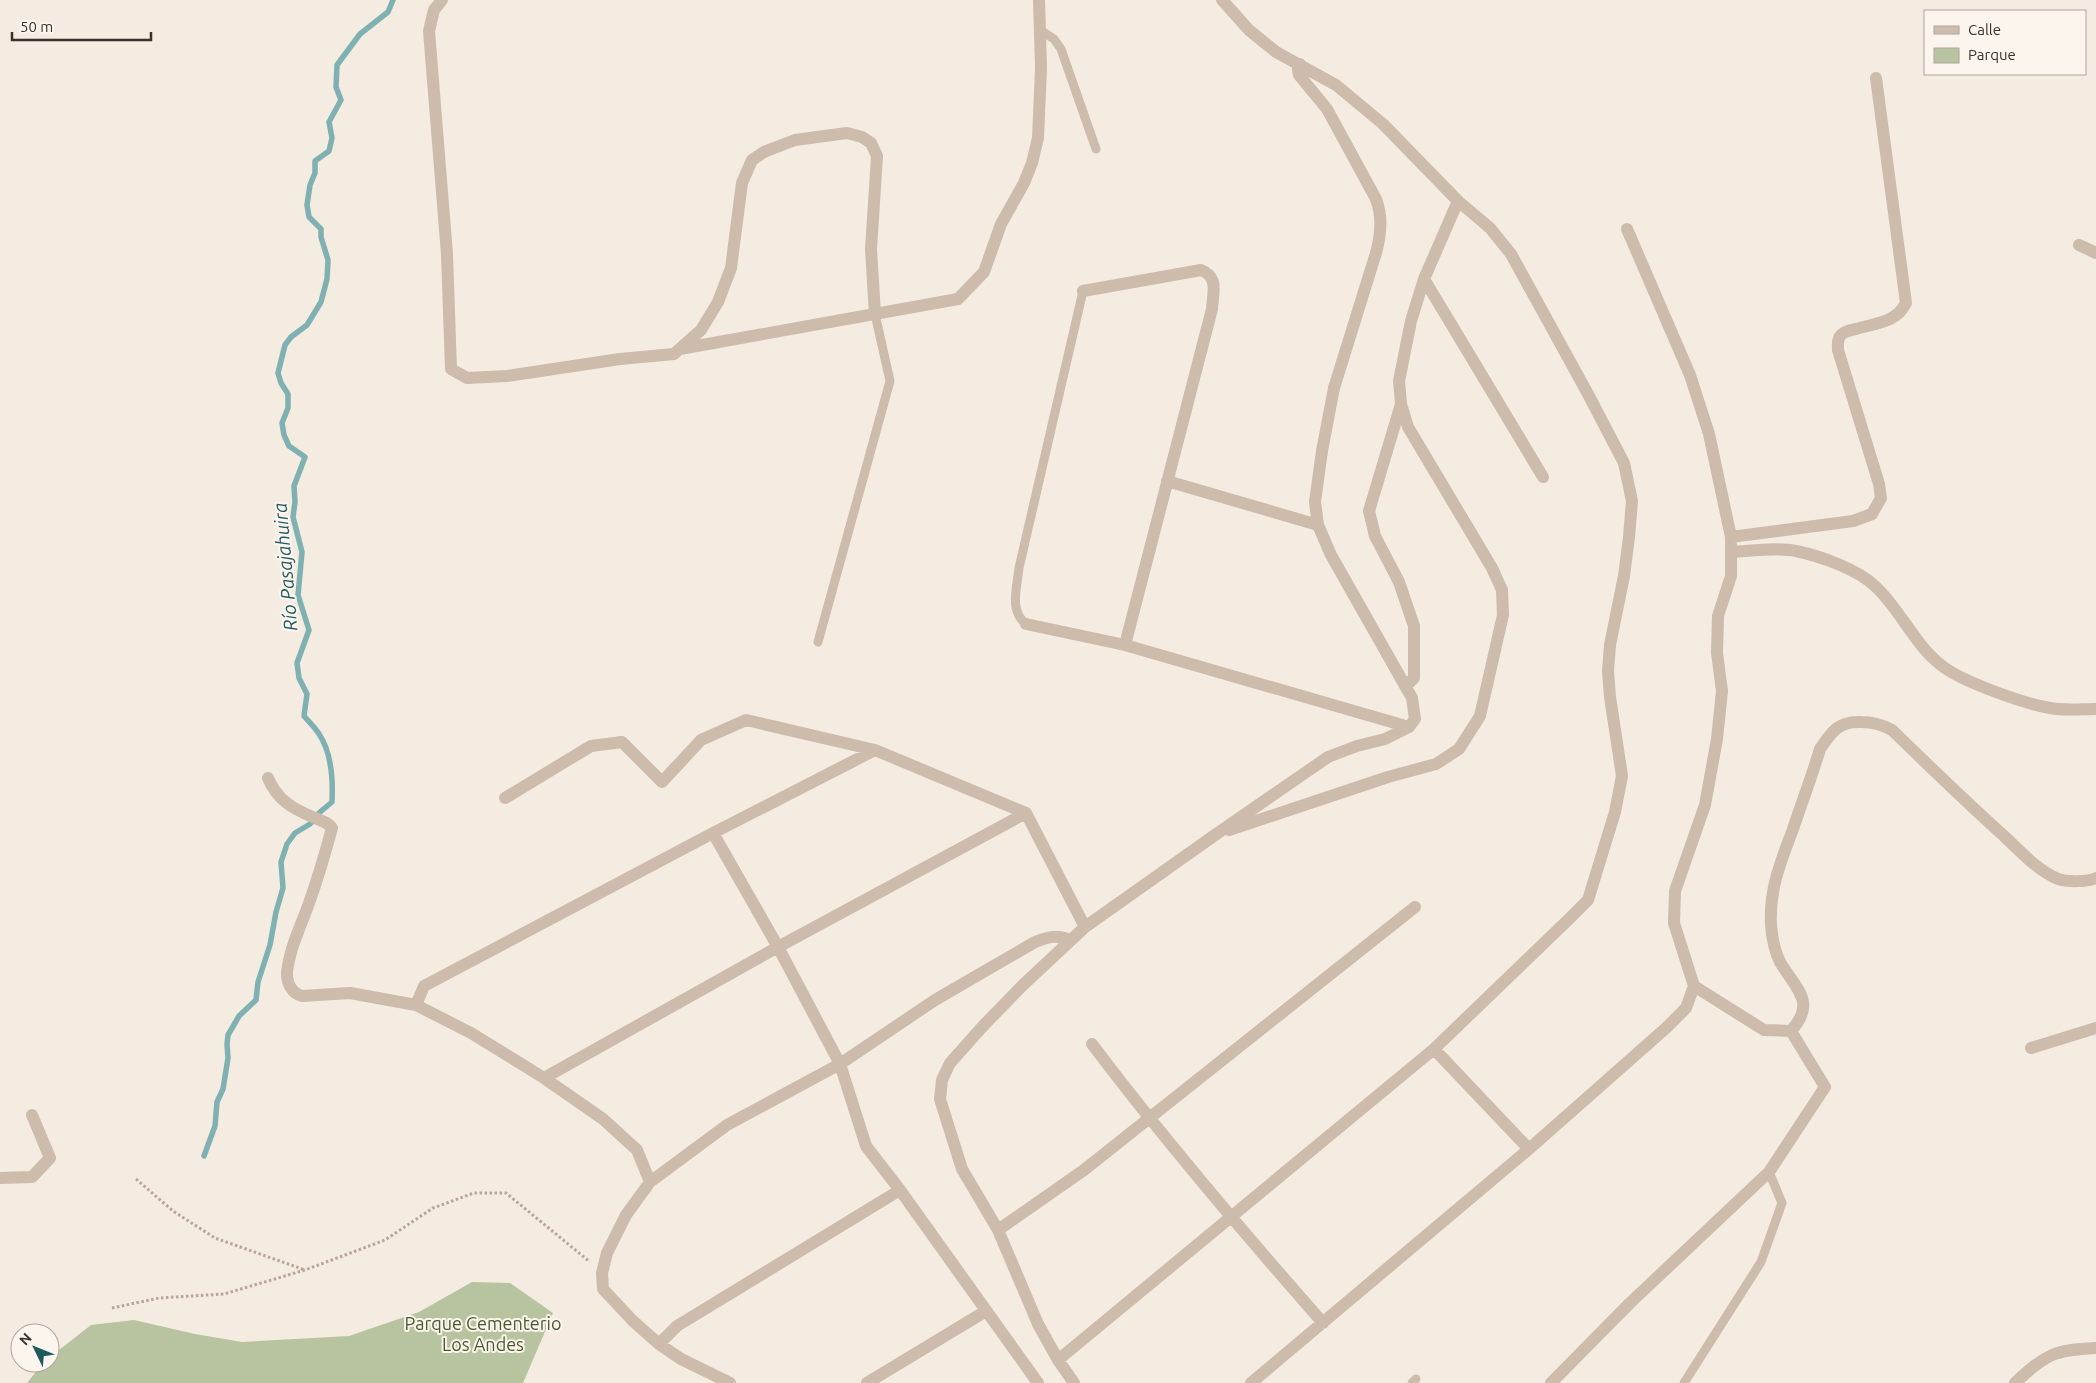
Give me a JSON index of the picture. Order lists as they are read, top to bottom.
{
  "water": ["Río Pasajahuira"],
  "parks": ["Parque Cementerio Los Andes"],
  "legend": ["Calle", "Parque"],
  "scale_bar": "50 m",
  "north": "top left"
}
